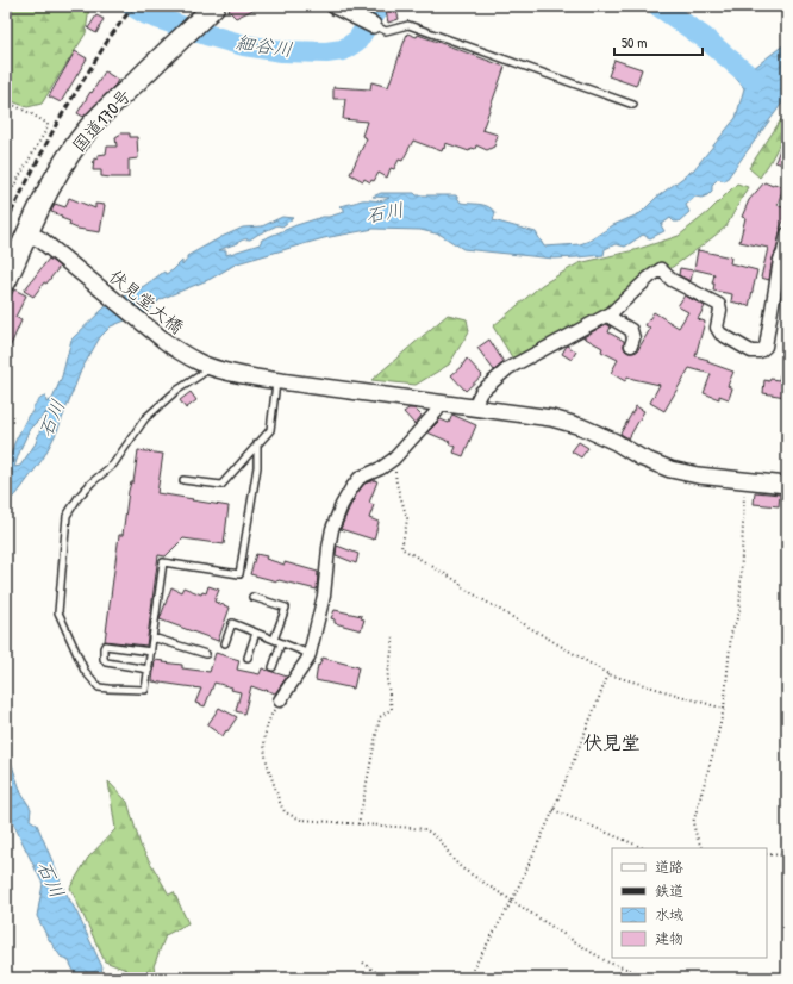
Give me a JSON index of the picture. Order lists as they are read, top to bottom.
{
  "streets": {
    "highway": ["国道170号"],
    "street": ["伏見堂大橋"]
  },
  "crossings": [
    ["国道170号", "伏見堂大橋"]
  ],
  "districts": ["伏見堂"],
  "water": ["細谷川", "石川"],
  "legend": [
    "道路",
    "鉄道",
    "水域",
    "建物"
  ],
  "scale_bar": "50 m"
}
